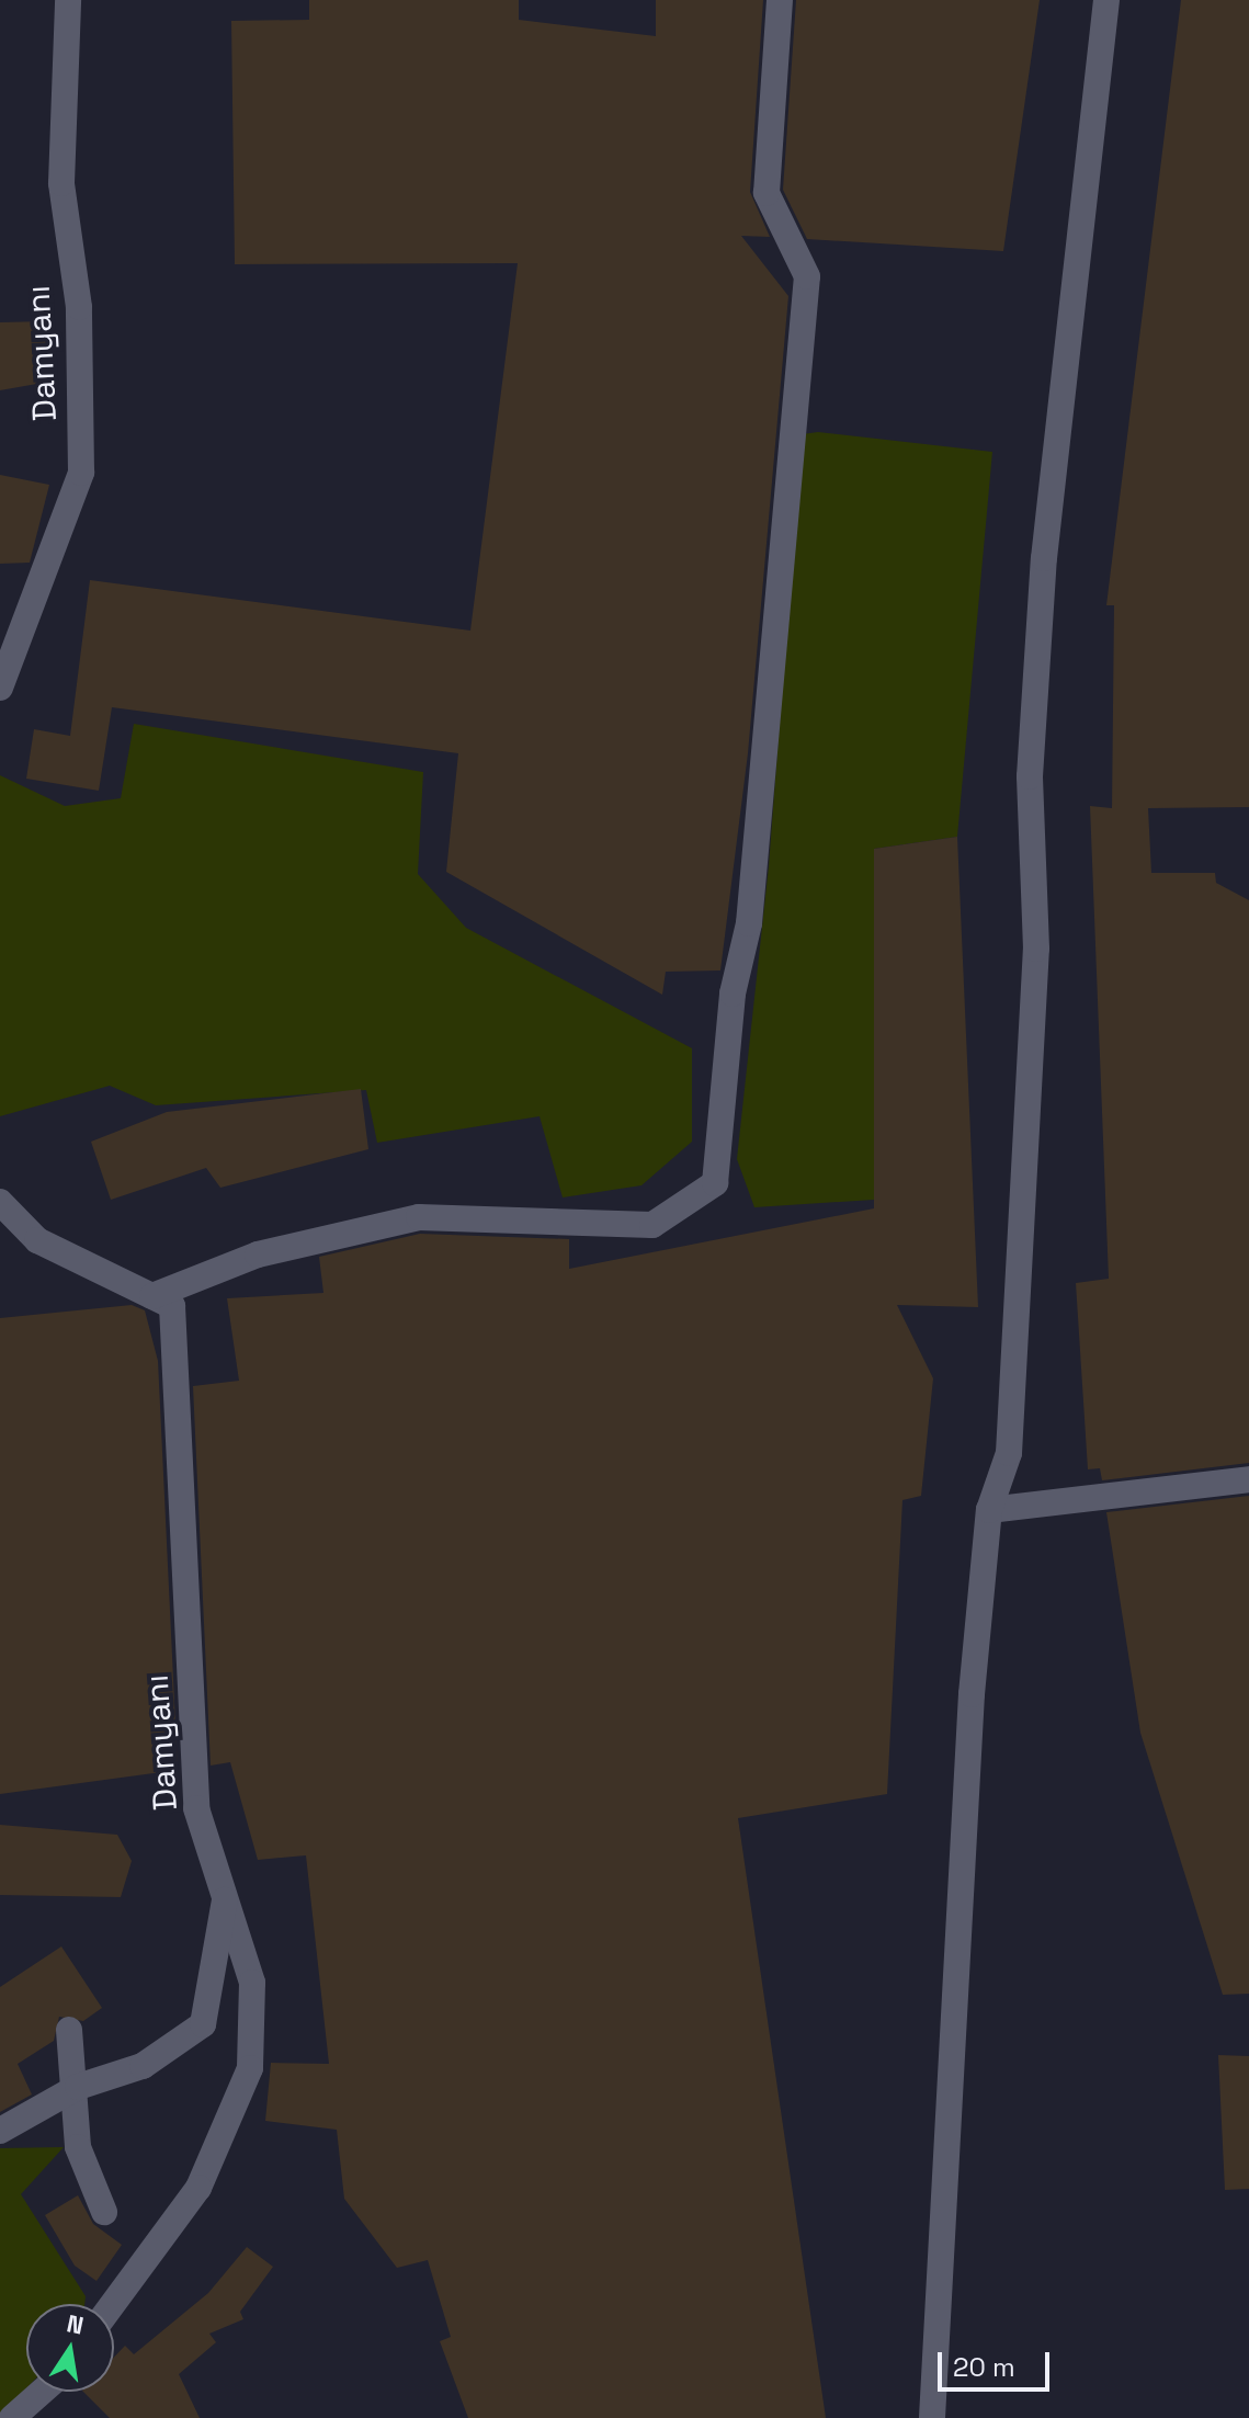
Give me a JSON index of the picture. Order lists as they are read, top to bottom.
{
  "streets": {
    "street": ["Damyanı"]
  },
  "scale_bar": "20 m",
  "north": "top"
}
